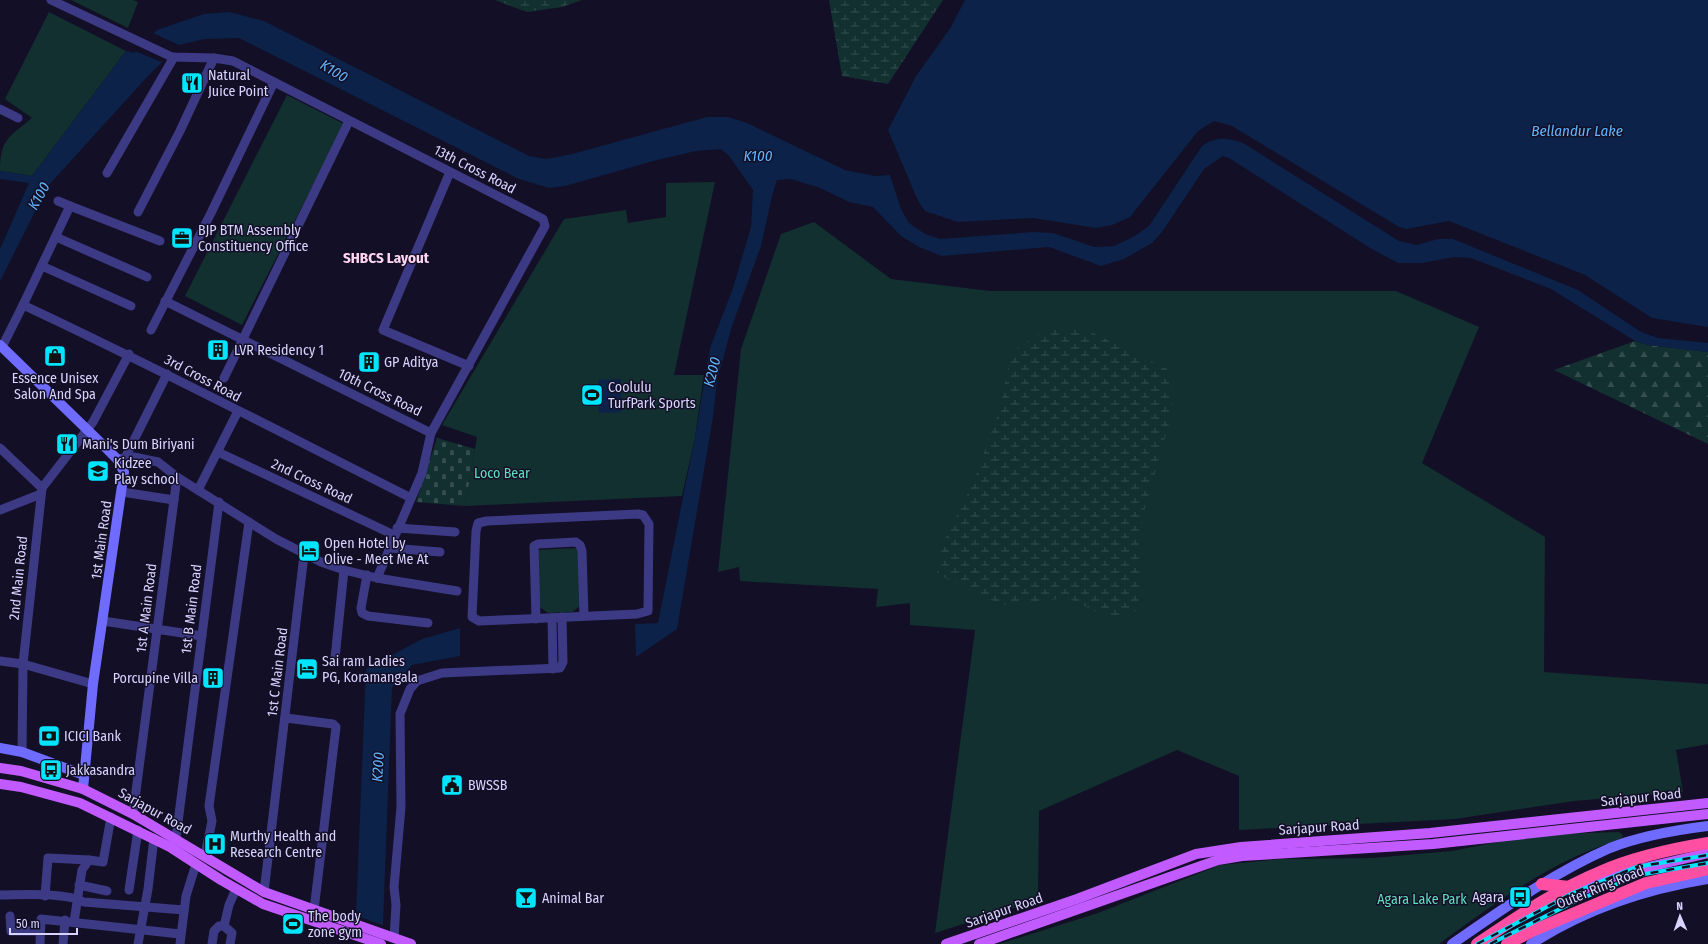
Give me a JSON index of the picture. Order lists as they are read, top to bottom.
{
  "streets": {
    "highway": ["Outer Ring Road"],
    "main road": ["Sarjapur Road"],
    "street": [
      "13th Cross Road",
      "3rd Cross Road",
      "10th Cross Road",
      "2nd Cross Road",
      "1st Main Road",
      "2nd Main Road",
      "1st A Main Road",
      "1st B Main Road",
      "1st C Main Road"
    ]
  },
  "crossings": [
    ["13th Cross Road", "3rd Cross Road"],
    ["13th Cross Road", "10th Cross Road"],
    ["13th Cross Road", "2nd Cross Road"],
    ["1st Main Road", "Sarjapur Road"],
    ["1st A Main Road", "Sarjapur Road"],
    ["1st B Main Road", "Sarjapur Road"],
    ["1st C Main Road", "Sarjapur Road"]
  ],
  "districts": ["SHBCS Layout"],
  "water": ["K100", "Bellandur Lake", "K200"],
  "parks": ["Loco Bear", "Agara Lake Park"],
  "places": {
    "restaurant": ["Natural Juice Point", "Mani's Dum Biriyani"],
    "office": ["BJP BTM Assembly Constituency Office"],
    "building": ["LVR Residency 1", "GP Aditya", "Porcupine Villa"],
    "shop": ["Essence Unisex Salon And Spa"],
    "sports": ["Coolulu TurfPark Sports", "The body zone gym"],
    "school or university": ["Kidzee Play school"],
    "hotel": ["Open Hotel by Olive - Meet Me At", "Sai ram Ladies PG, Koramangala"],
    "bank": ["ICICI Bank"],
    "bus stop": ["Jakkasandra", "Agara"],
    "public building": ["BWSSB"],
    "hospital": ["Murthy Health and Research Centre"],
    "bar": ["Animal Bar"]
  },
  "scale_bar": "50 m",
  "north": "top"
}
